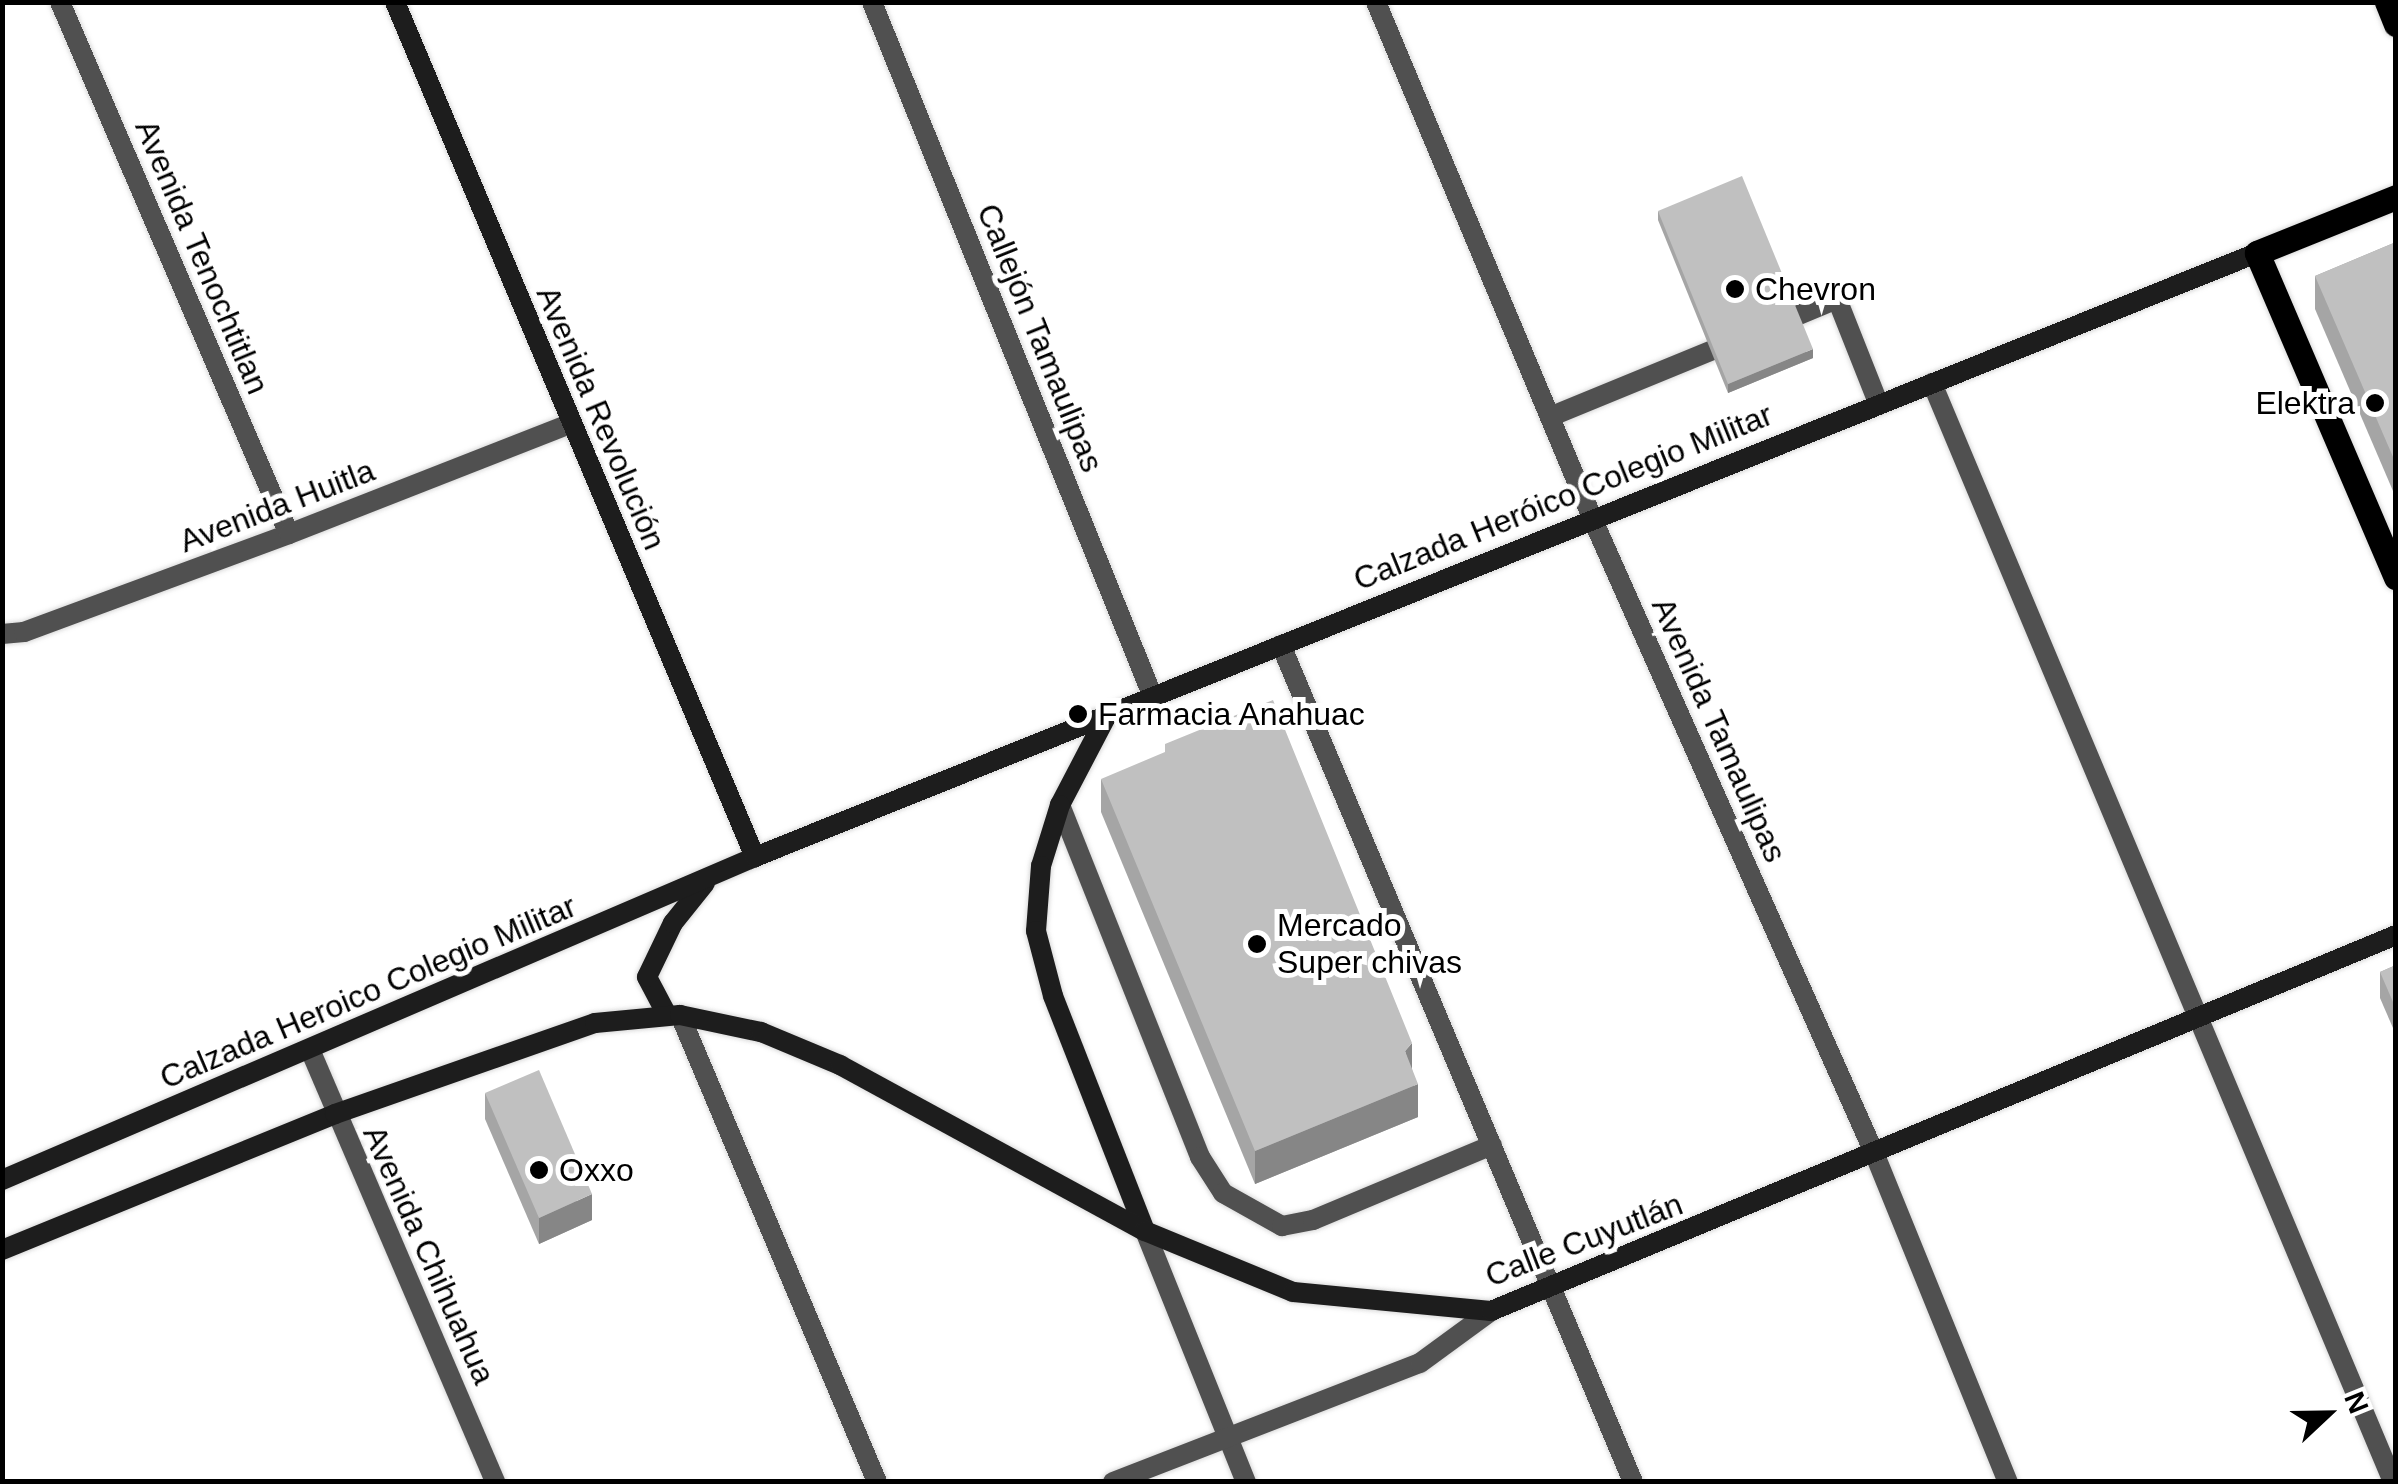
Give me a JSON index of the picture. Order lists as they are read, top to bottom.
{
  "streets": {
    "main road": [
      "Avenida Revolución",
      "Calzada Heróico Colegio Militar",
      "Calzada Heroico Colegio Militar",
      "Calle Cuyutlán"
    ],
    "street": [
      "Avenida Tenochtitlan",
      "Callejón Tamaulipas",
      "Avenida Huitla",
      "Avenida Tamaulipas",
      "Avenida Chihuahua"
    ]
  },
  "crossings": [
    ["Avenida Tenochtitlan", "Avenida Huitla"],
    ["Callejón Tamaulipas", "Calzada Heróico Colegio Militar"],
    ["Avenida Revolución", "Calzada Heróico Colegio Militar"],
    ["Avenida Revolución", "Avenida Huitla"],
    ["Avenida Revolución", "Calzada Heroico Colegio Militar"],
    ["Calzada Heróico Colegio Militar", "Avenida Tamaulipas"],
    ["Calzada Heróico Colegio Militar", "Calzada Heroico Colegio Militar"],
    ["Avenida Tamaulipas", "Calle Cuyutlán"],
    ["Calzada Heroico Colegio Militar", "Avenida Chihuahua"]
  ],
  "places": [
    "Chevron",
    "Elektra",
    "Farmacia Anahuac",
    "Mercado Super chivas",
    "Oxxo"
  ],
  "north": "right"
}
